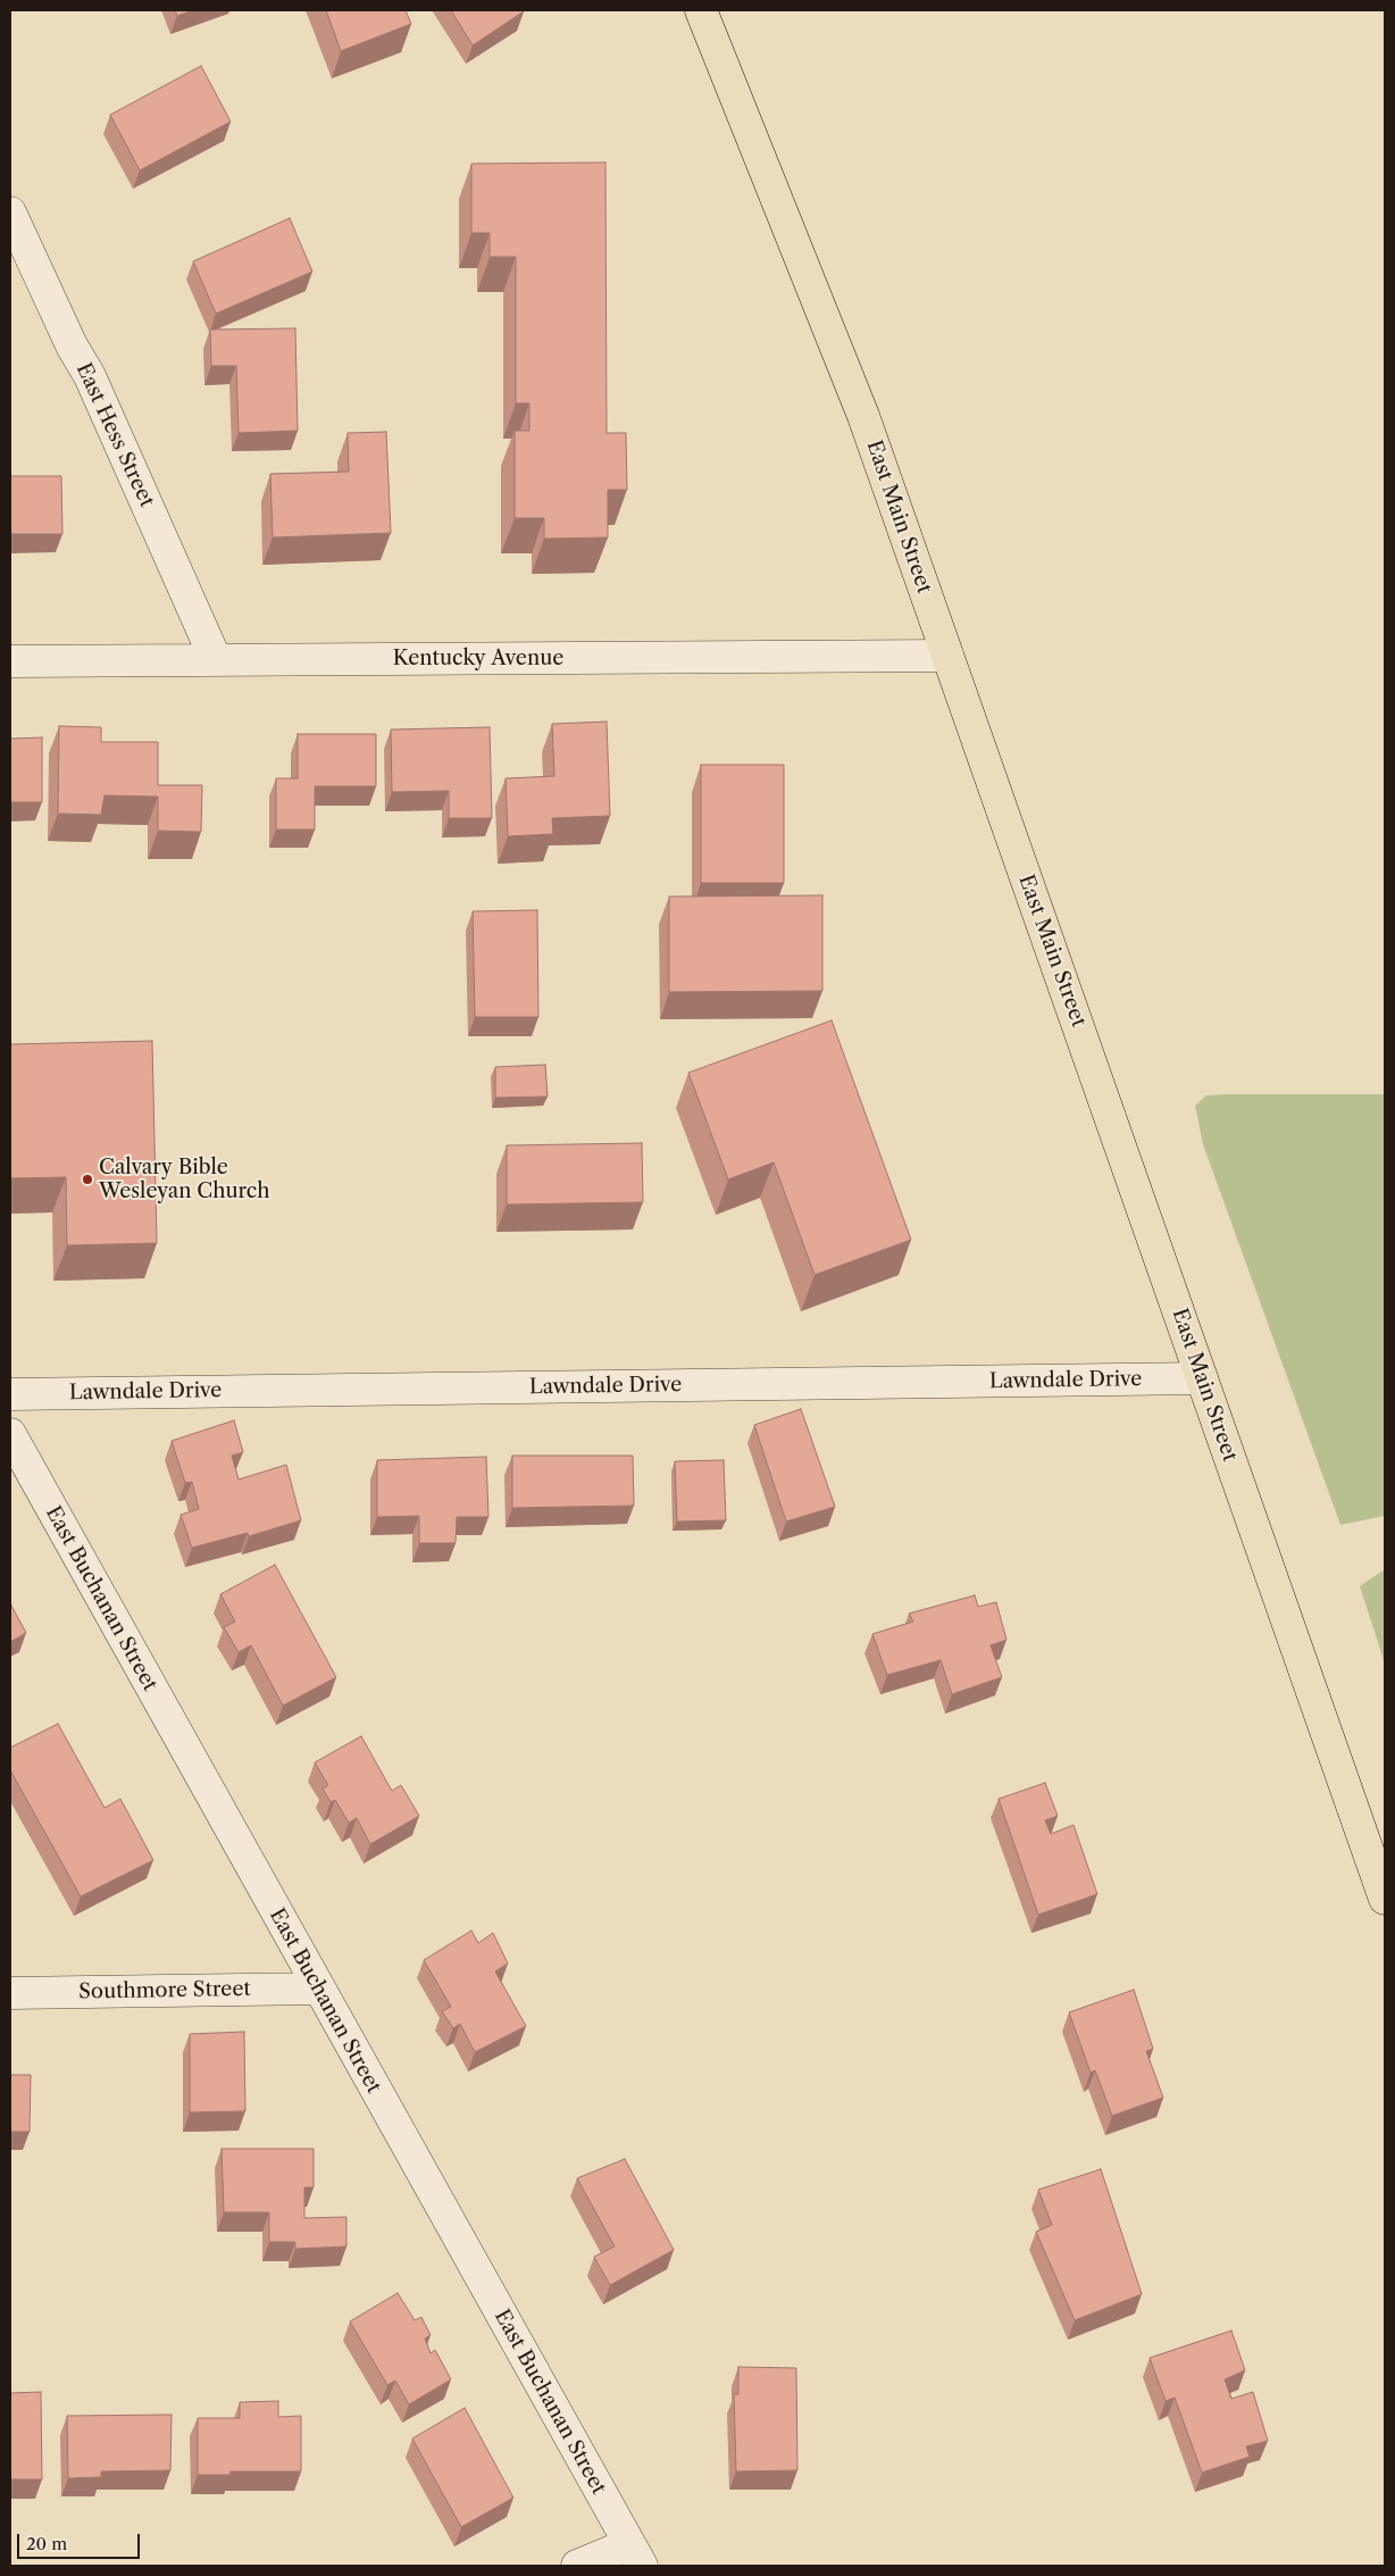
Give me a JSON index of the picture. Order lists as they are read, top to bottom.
{
  "streets": {
    "main road": ["East Main Street"],
    "street": [
      "East Hess Street",
      "Kentucky Avenue",
      "Lawndale Drive",
      "East Buchanan Street",
      "Southmore Street"
    ]
  },
  "crossings": [
    ["East Hess Street", "Kentucky Avenue"],
    ["East Main Street", "Kentucky Avenue"],
    ["East Main Street", "Lawndale Drive"],
    ["East Buchanan Street", "Southmore Street"]
  ],
  "places": ["Calvary Bible Wesleyan Church"],
  "scale_bar": "20 m"
}
